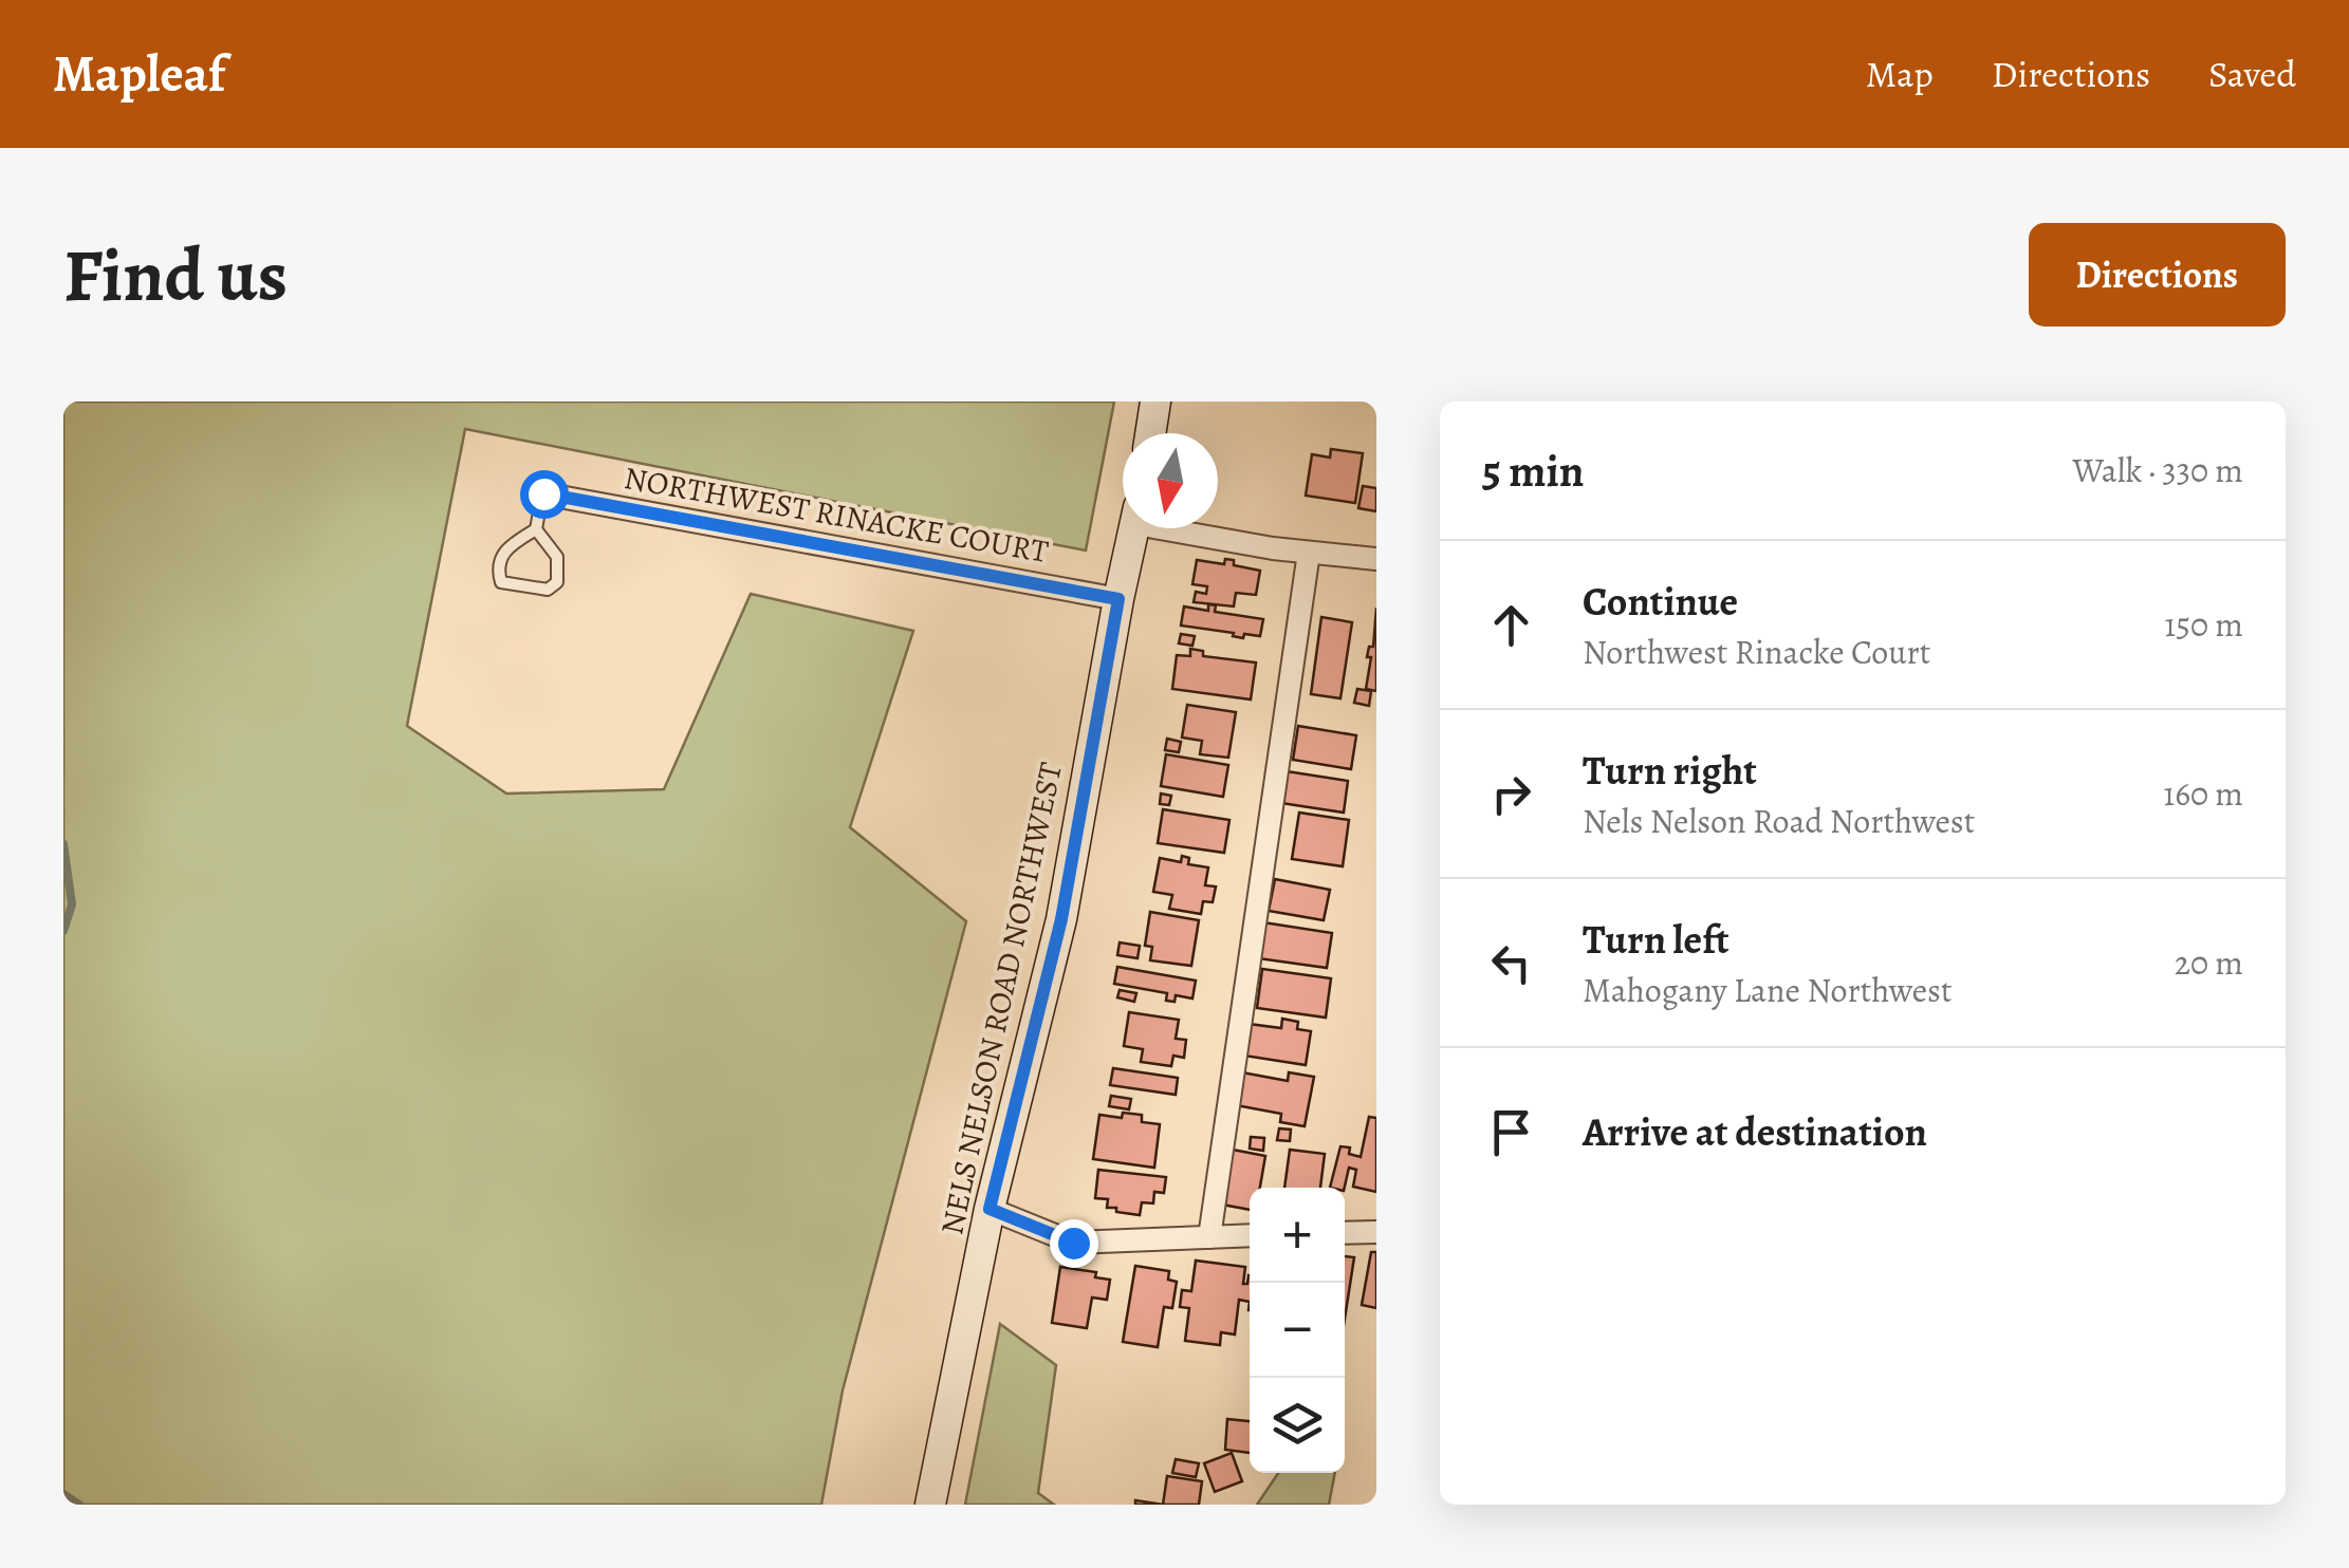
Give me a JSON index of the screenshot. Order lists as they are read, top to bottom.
{
  "streets": {
    "street": ["NORTHWEST RINACKE COURT", "NELS NELSON ROAD NORTHWEST"]
  },
  "crossings": [
    ["NORTHWEST RINACKE COURT", "NELS NELSON ROAD NORTHWEST"]
  ],
  "north": "bottom",
  "page": {
    "header": "Mapleaf",
    "nav": ["Map", "Directions", "Saved"],
    "buttons": "Directions",
    "title": "Find us",
    "heading": ["5 min", "Walk · 330 m"],
    "list": [
      ["Continue", "Northwest Rinacke Court", "150 m"],
      ["Turn right", "Nels Nelson Road Northwest", "160 m"],
      ["Turn left", "Mahogany Lane Northwest", "20 m"],
      "Arrive at destination"
    ],
    "map_buttons": ["+", "−"]
  }
}
